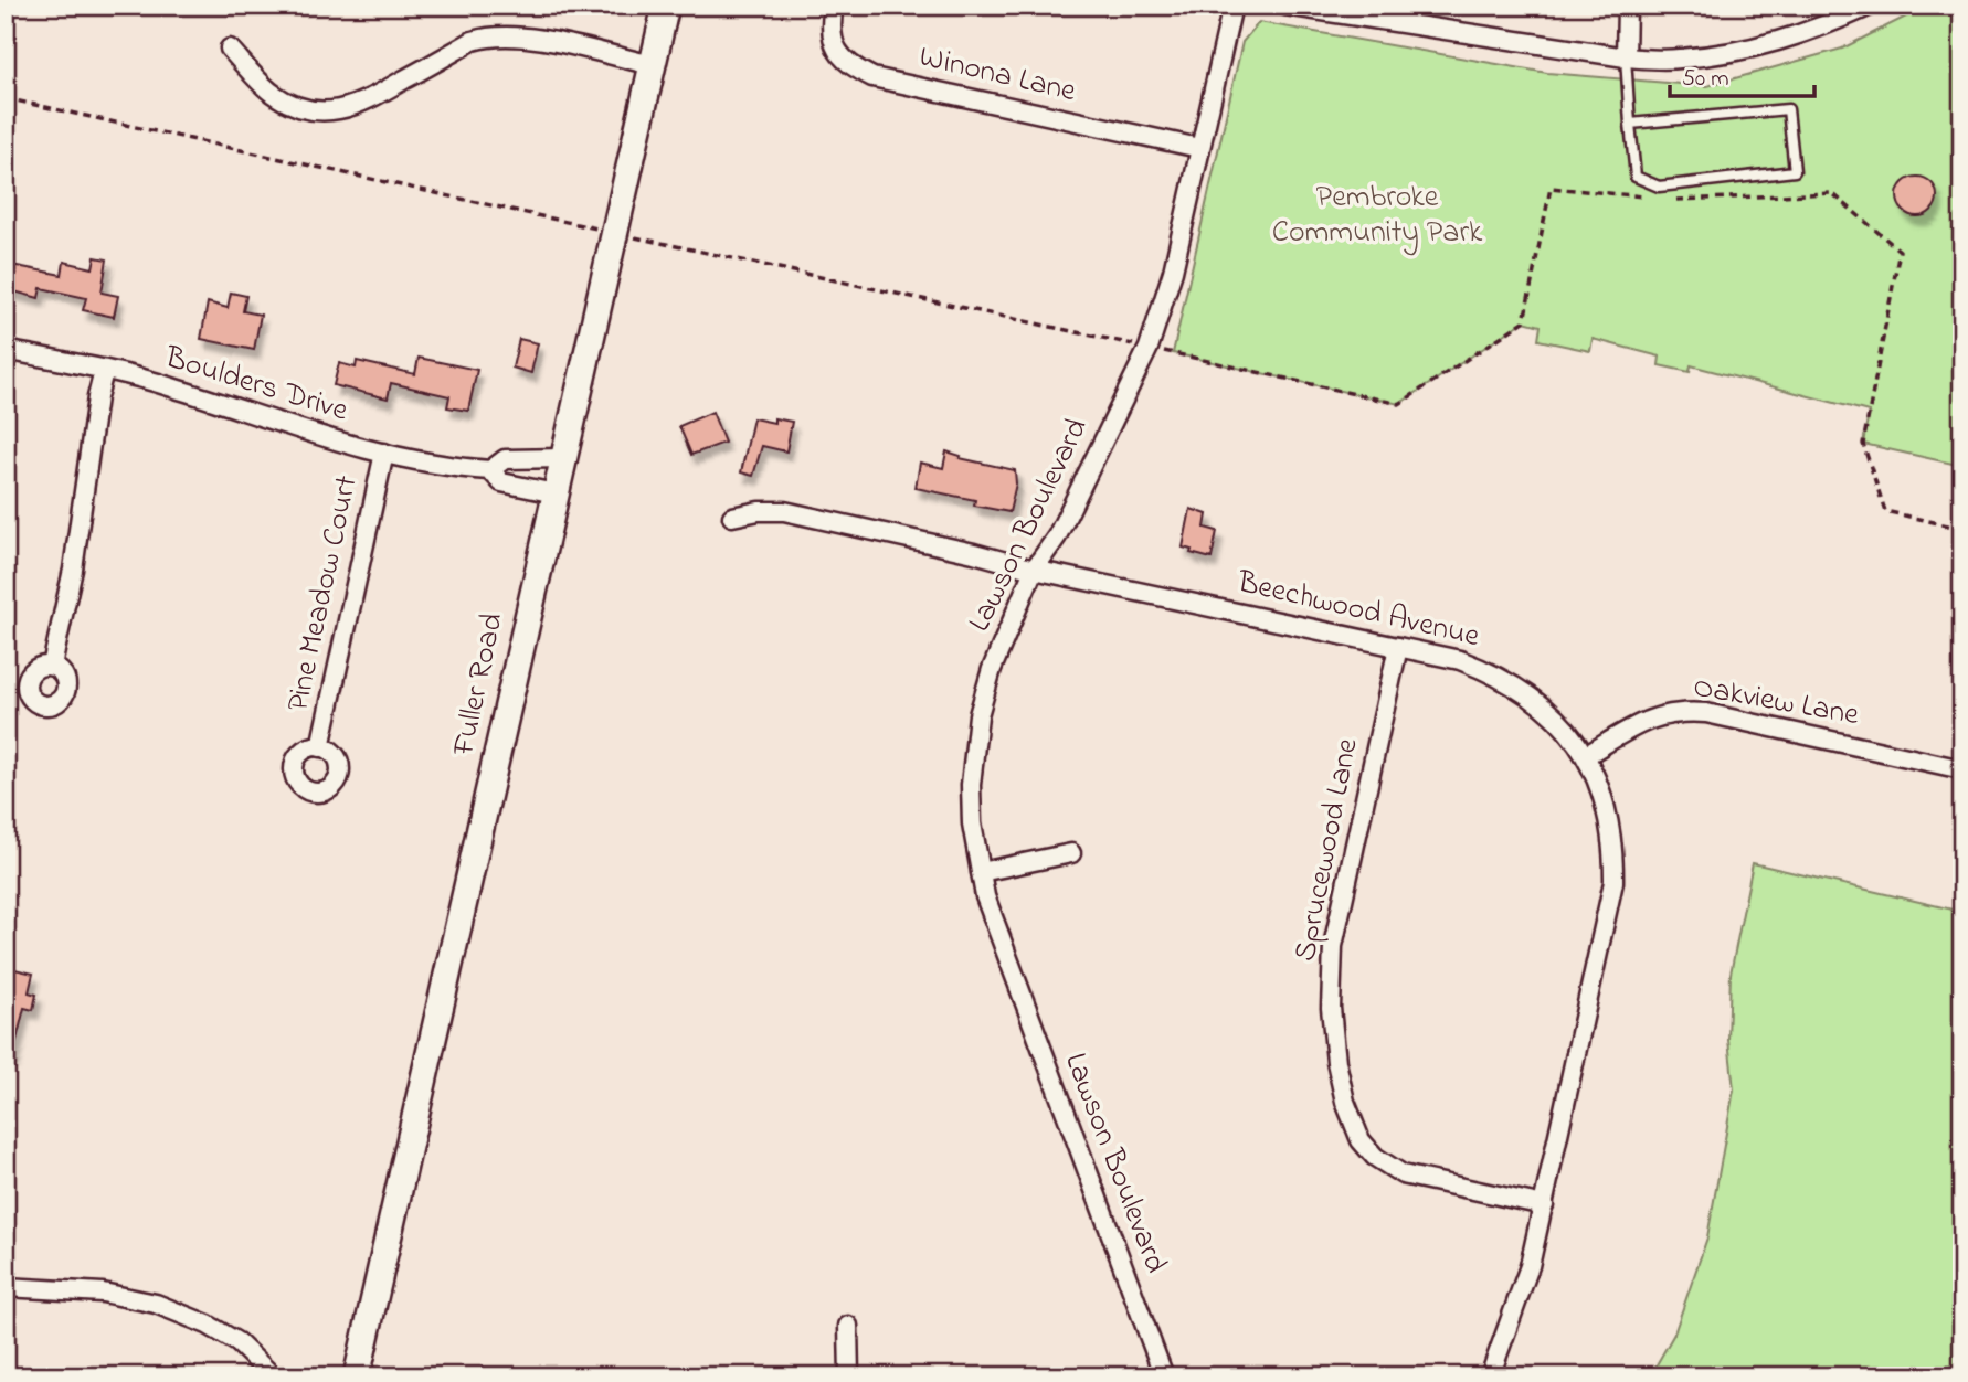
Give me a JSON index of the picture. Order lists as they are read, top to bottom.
{
  "streets": {
    "street": [
      "Winona Lane",
      "Boulders Drive",
      "Lawson Boulevard",
      "Pine Meadow Court",
      "Beechwood Avenue",
      "Fuller Road",
      "Oakview Lane",
      "Sprucewood Lane"
    ]
  },
  "crossings": [
    ["Winona Lane", "Lawson Boulevard"],
    ["Boulders Drive", "Pine Meadow Court"],
    ["Boulders Drive", "Fuller Road"],
    ["Lawson Boulevard", "Beechwood Avenue"],
    ["Beechwood Avenue", "Oakview Lane"],
    ["Beechwood Avenue", "Sprucewood Lane"]
  ],
  "parks": ["Pembroke Community Park"],
  "scale_bar": "50 m"
}
